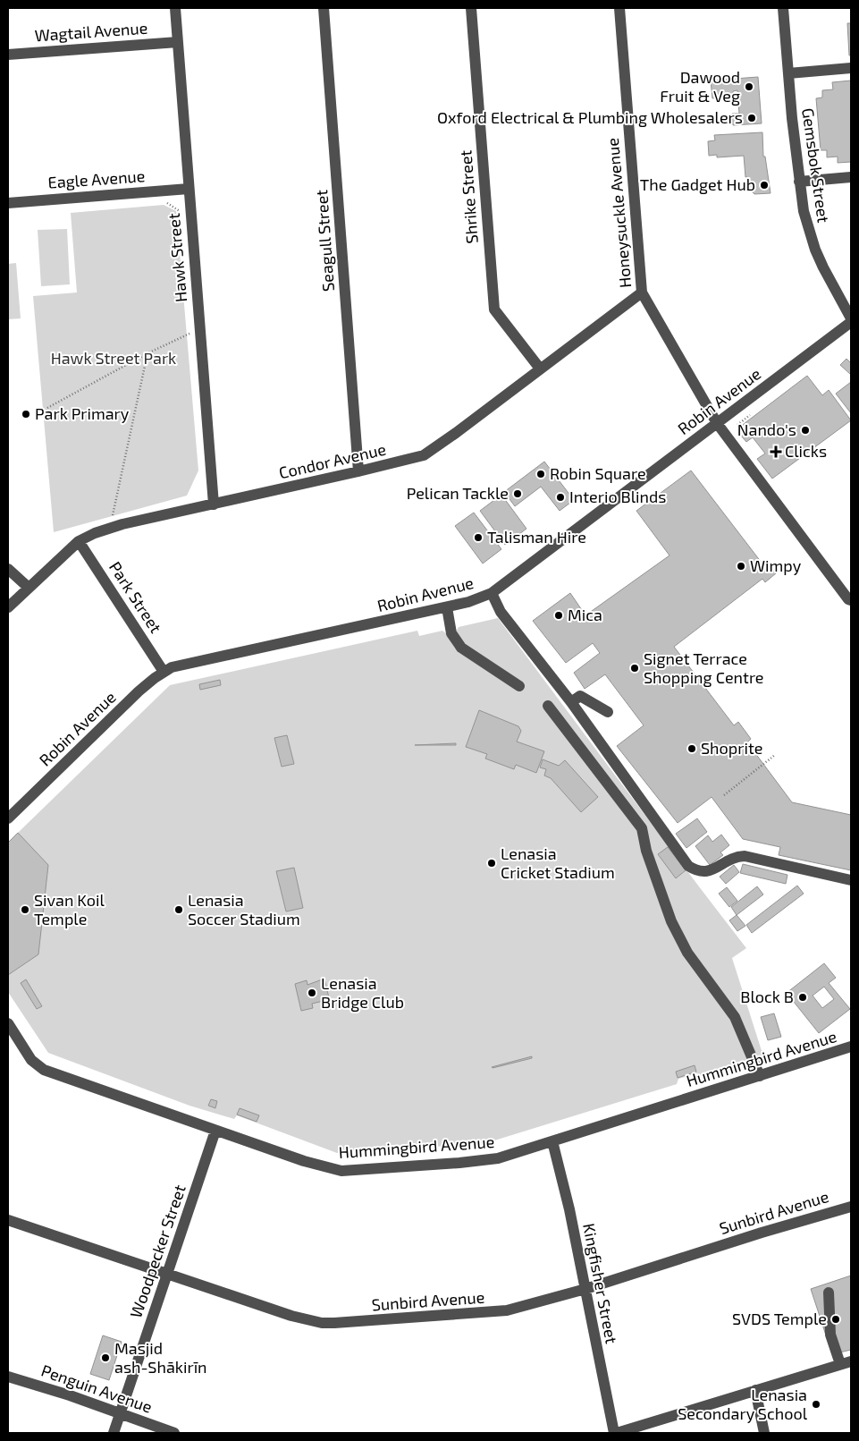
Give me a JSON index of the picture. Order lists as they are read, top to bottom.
{
  "streets": {
    "street": [
      "Wagtail Avenue",
      "Gemsbok Street",
      "Eagle Avenue",
      "Shrike Street",
      "Honeysuckle Avenue",
      "Seagull Street",
      "Hawk Street",
      "Robin Avenue",
      "Condor Avenue",
      "Park Street",
      "Hummingbird Avenue",
      "Sunbird Avenue",
      "Woodpecker Street",
      "Kingfisher Street",
      "Penguin Avenue"
    ]
  },
  "crossings": [
    ["Wagtail Avenue", "Hawk Street"],
    ["Eagle Avenue", "Hawk Street"],
    ["Shrike Street", "Condor Avenue"],
    ["Honeysuckle Avenue", "Robin Avenue"],
    ["Honeysuckle Avenue", "Condor Avenue"],
    ["Seagull Street", "Condor Avenue"],
    ["Hawk Street", "Condor Avenue"],
    ["Robin Avenue", "Park Street"],
    ["Condor Avenue", "Park Street"],
    ["Hummingbird Avenue", "Woodpecker Street"],
    ["Hummingbird Avenue", "Kingfisher Street"],
    ["Sunbird Avenue", "Woodpecker Street"],
    ["Sunbird Avenue", "Kingfisher Street"],
    ["Woodpecker Street", "Penguin Avenue"]
  ],
  "parks": ["Hawk Street Park"],
  "places": {
    "other": [
      "Dawood Fruit & Veg",
      "Oxford Electrical & Plumbing Wholesalers",
      "The Gadget Hub",
      "Park Primary",
      "Nando's",
      "Robin Square",
      "Pelican Tackle",
      "Interio Blinds",
      "Talisman Hire",
      "Wimpy",
      "Mica",
      "Signet Terrace Shopping Centre",
      "Shoprite",
      "Lenasia Cricket Stadium",
      "Sivan Koil Temple",
      "Lenasia Soccer Stadium",
      "Lenasia Bridge Club",
      "Block B",
      "SVDS Temple",
      "Masjid ash-Shākirīn",
      "Lenasia Secondary School"
    ],
    "health": ["Clicks"]
  }
}
